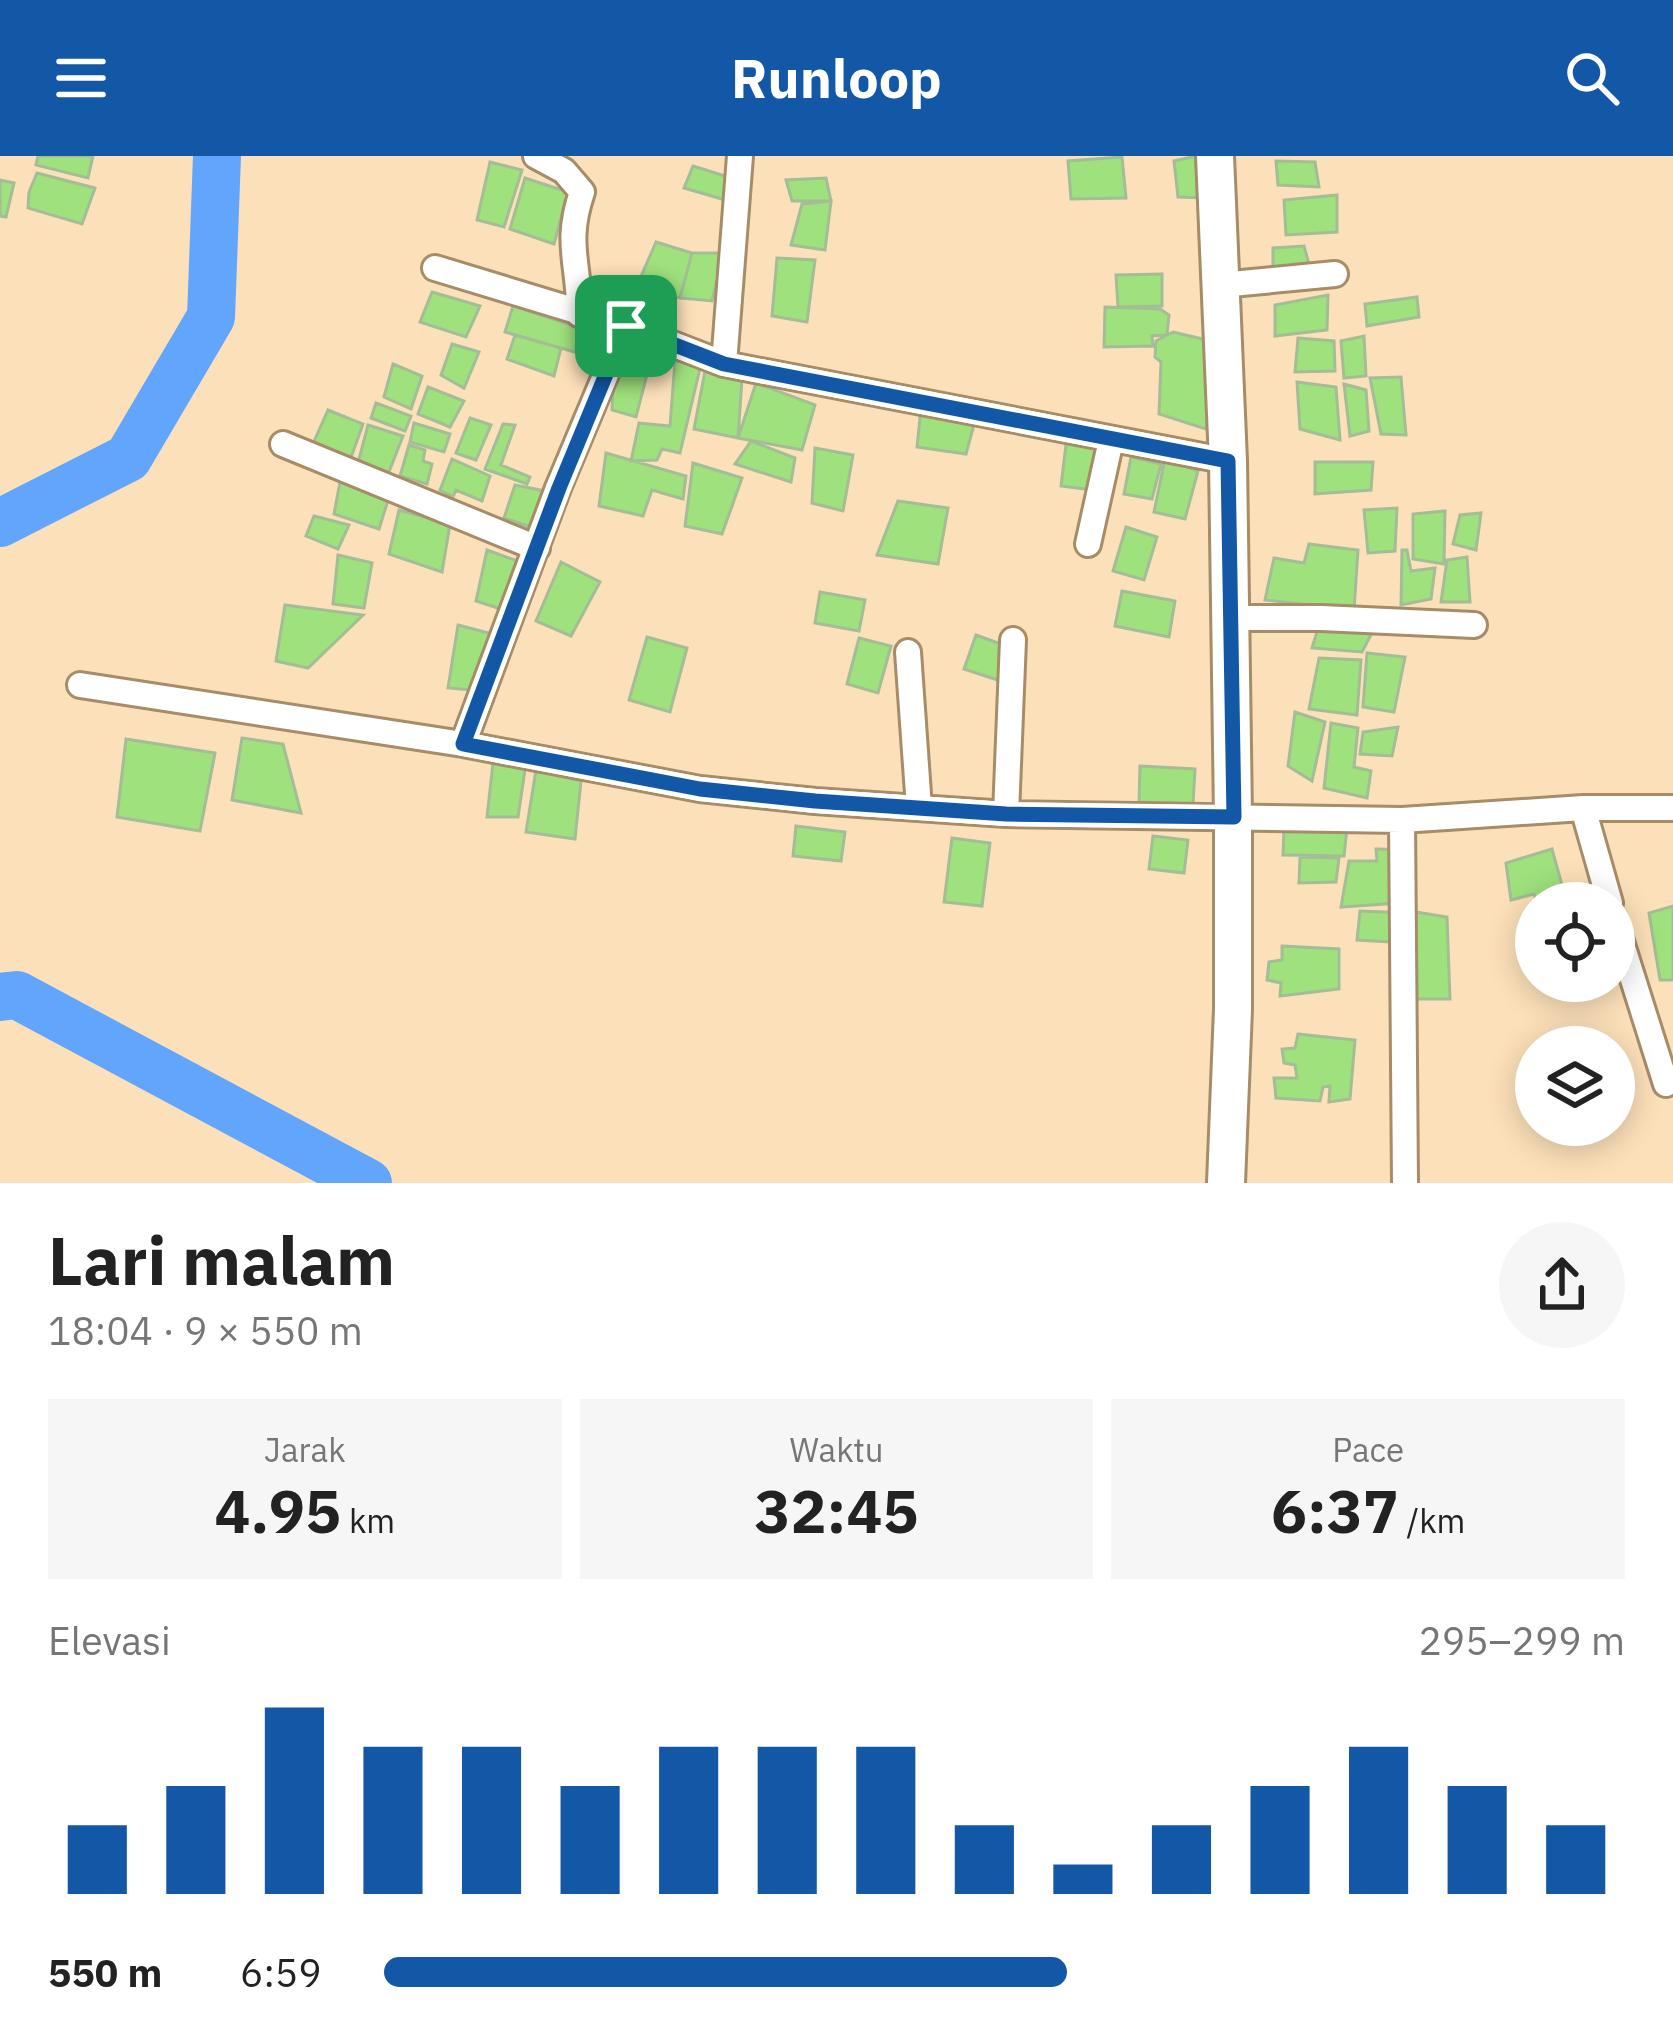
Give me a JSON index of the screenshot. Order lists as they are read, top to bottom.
{
  "page": {
    "header": "Runloop",
    "heading": ["Lari malam", "18:04 · 9 × 550 m"],
    "stats": [
      ["Jarak", "4.95 km"],
      ["Waktu", "32:45"],
      ["Pace", "6:37 /km"]
    ],
    "chart": ["Elevasi", "295–299 m"],
    "list": [
      {
        "name": "550 m",
        "note": "6:59"
      }
    ]
  }
}
